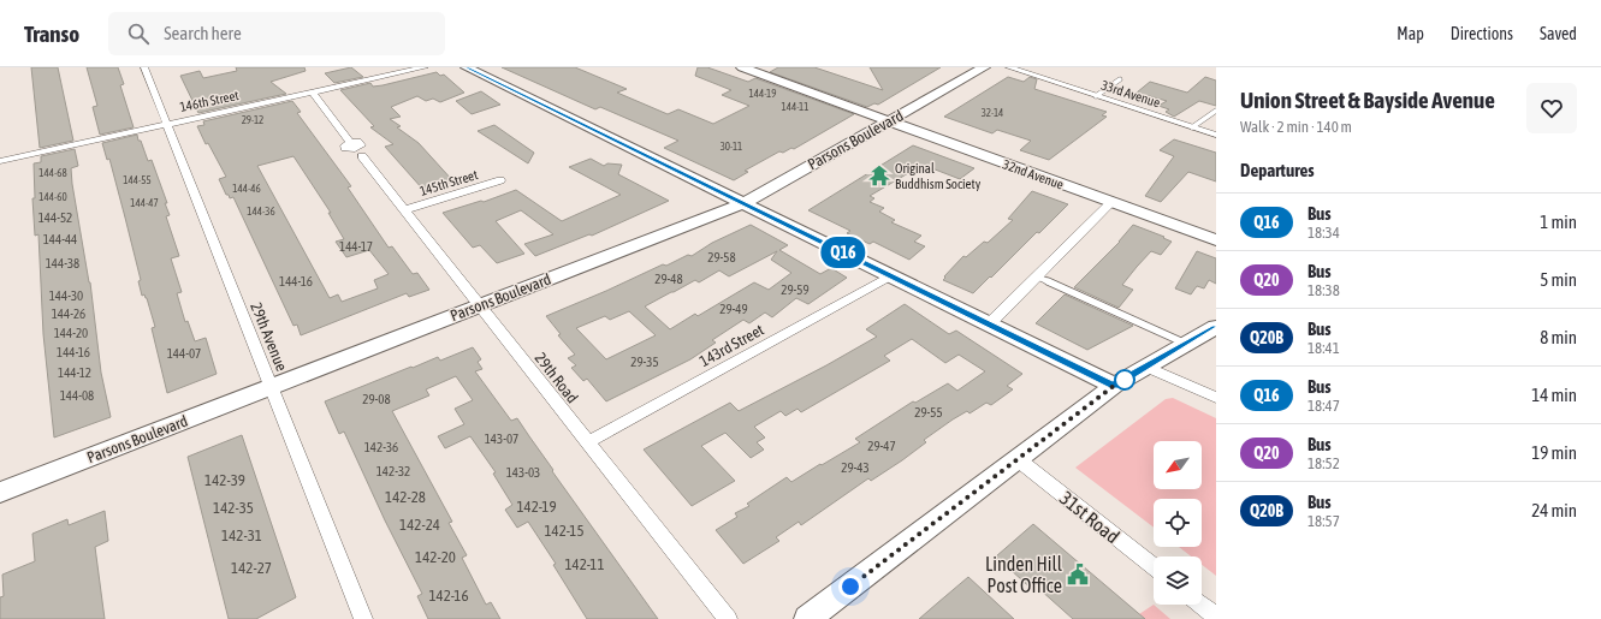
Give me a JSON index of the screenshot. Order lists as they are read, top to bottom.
{
  "streets": {
    "street": [
      "33rd Avenue",
      "146th Street",
      "Parsons Boulevard",
      "32nd Avenue",
      "145th Street",
      "29th Avenue",
      "143rd Street",
      "29th Road",
      "31st Road"
    ]
  },
  "crossings": [
    ["146th Street", "29th Avenue"],
    ["Parsons Boulevard", "32nd Avenue"],
    ["Parsons Boulevard", "29th Avenue"],
    ["Parsons Boulevard", "29th Road"],
    ["145th Street", "29th Road"],
    ["143rd Street", "29th Road"]
  ],
  "places": {
    "temple": ["Original Buddhism Society"],
    "public building": ["Linden Hill Post Office"]
  },
  "lines": ["bus line Q16"],
  "house_numbers": [
    "144-19",
    "144-11",
    "32-14",
    "29-12",
    "30-11",
    "144-68",
    "144-55",
    "144-46",
    "144-60",
    "144-47",
    "144-36",
    "144-52",
    "144-44",
    "144-17",
    "29-58",
    "144-38",
    "29-48",
    "144-16",
    "29-59",
    "144-30",
    "29-49",
    "144-26",
    "144-20",
    "144-16",
    "144-07",
    "29-35",
    "144-12",
    "144-08",
    "29-08",
    "29-55",
    "143-07",
    "29-47",
    "142-36",
    "29-43",
    "142-32",
    "143-03",
    "142-39",
    "142-28",
    "142-19",
    "142-35",
    "142-24",
    "142-15",
    "142-31",
    "142-20",
    "142-11",
    "142-27",
    "142-16"
  ],
  "north": "bottom left",
  "page": {
    "header": "Transo",
    "search": "Search here",
    "nav": ["Map", "Directions", "Saved"],
    "on_map": "Q16",
    "heading": [
      ["Union Street & Bayside Avenue", "Walk · 2 min · 140 m"],
      "Departures"
    ],
    "list": [
      {
        "mark": "Q16",
        "name": "Bus",
        "note": "18:34",
        "value": "1 min"
      },
      {
        "mark": "Q20",
        "name": "Bus",
        "note": "18:38",
        "value": "5 min"
      },
      {
        "mark": "Q20B",
        "name": "Bus",
        "note": "18:41",
        "value": "8 min"
      },
      {
        "mark": "Q16",
        "name": "Bus",
        "note": "18:47",
        "value": "14 min"
      },
      {
        "mark": "Q20",
        "name": "Bus",
        "note": "18:52",
        "value": "19 min"
      },
      {
        "mark": "Q20B",
        "name": "Bus",
        "note": "18:57",
        "value": "24 min"
      }
    ]
  }
}
